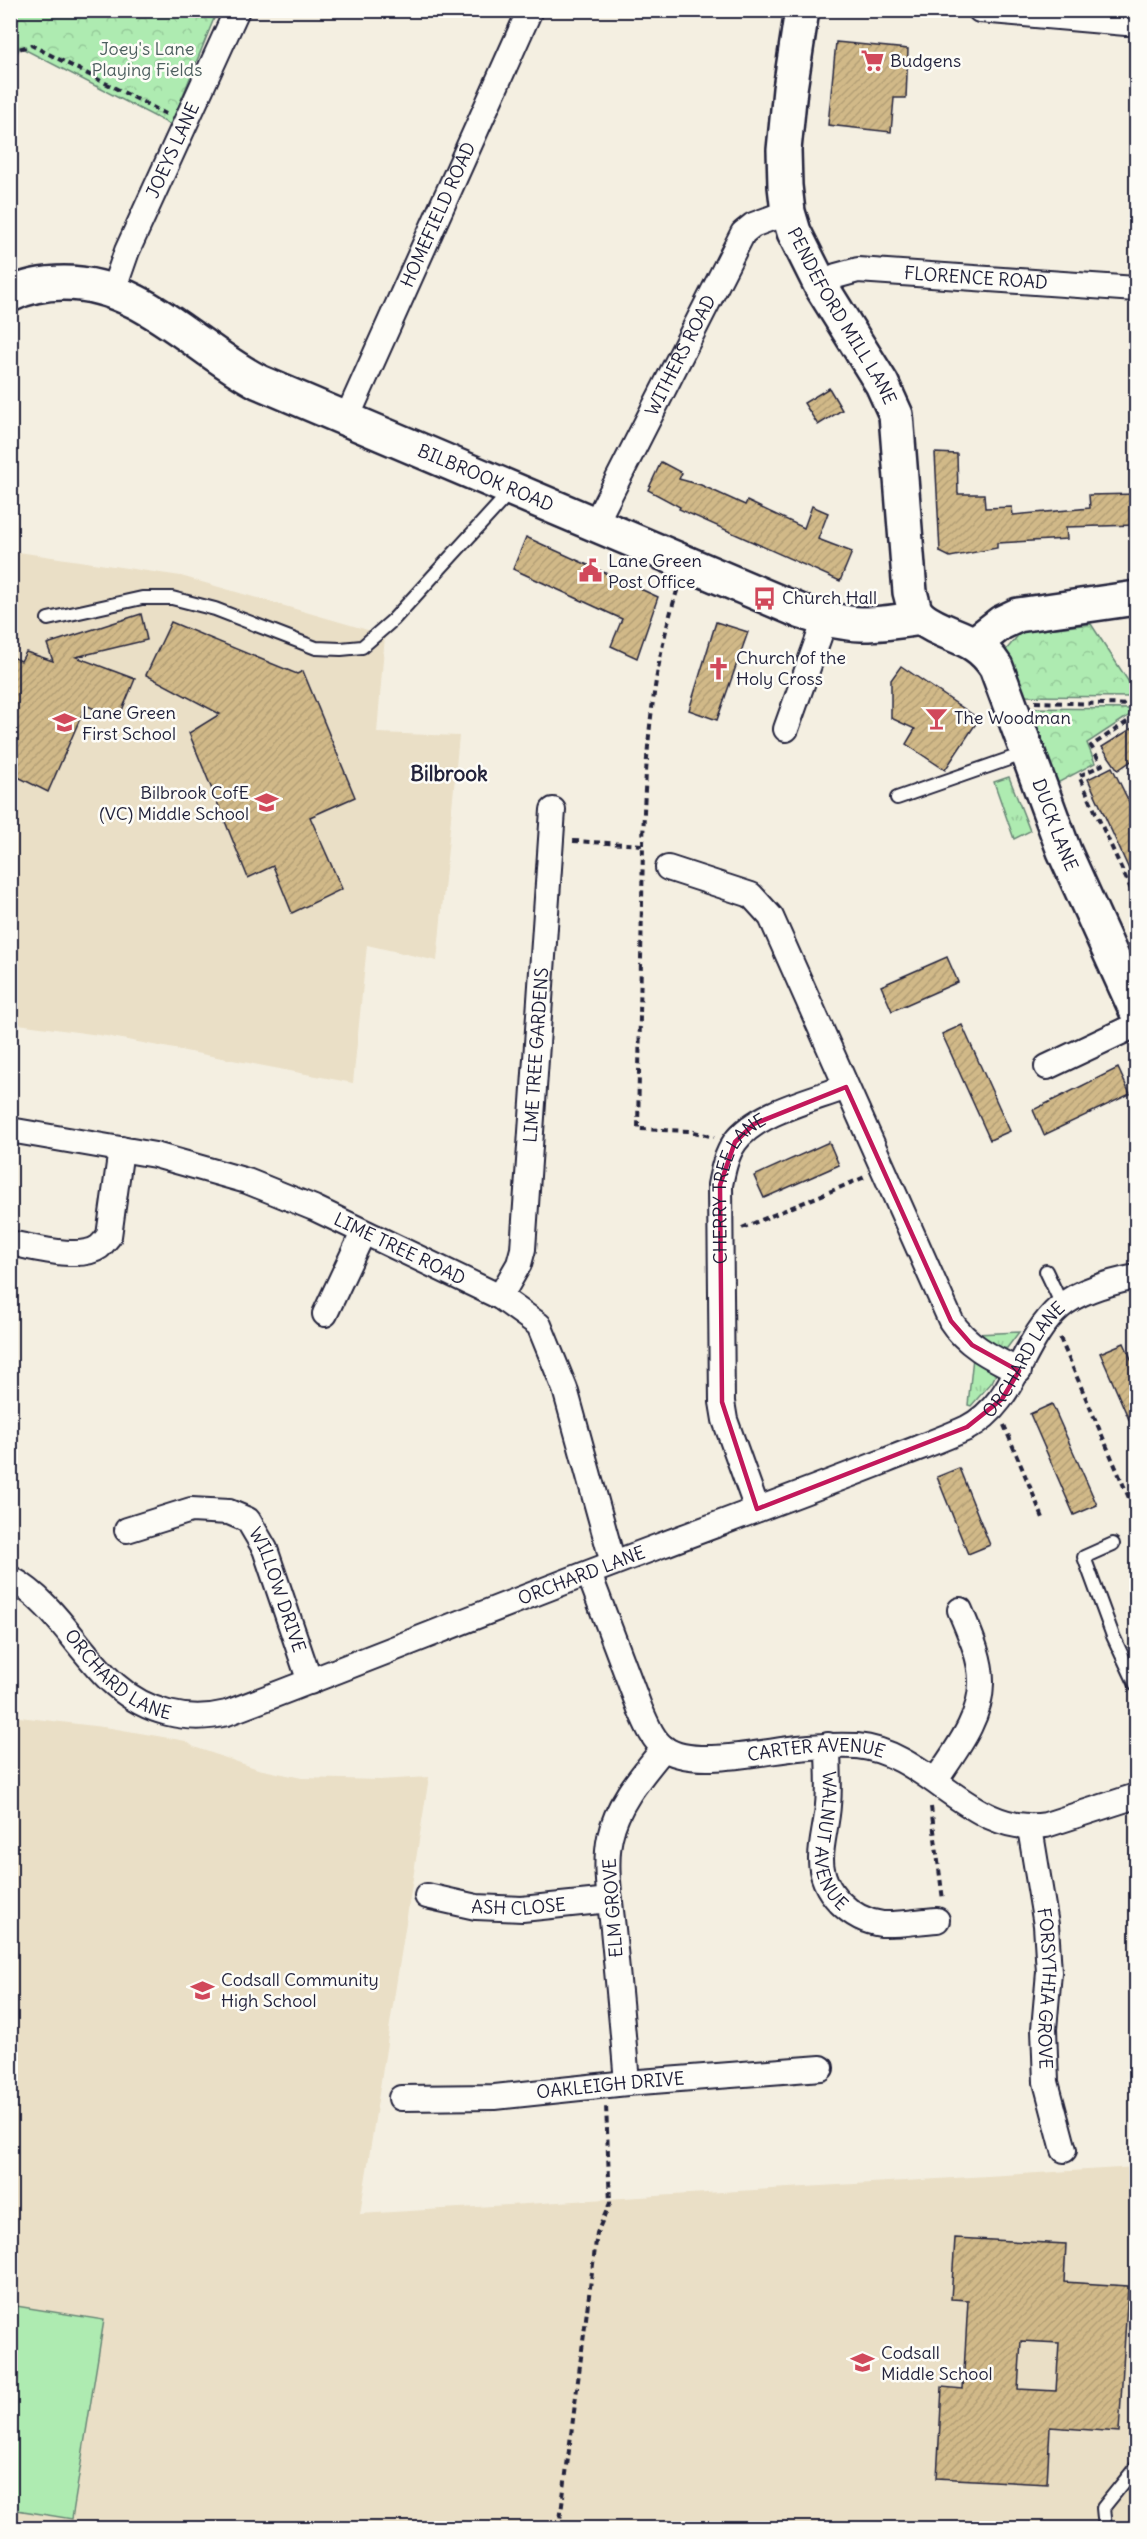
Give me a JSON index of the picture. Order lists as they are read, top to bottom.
{
  "streets": {
    "street": [
      "JOEYS LANE",
      "HOMEFIELD ROAD",
      "FLORENCE ROAD",
      "PENDEFORD MILL LANE",
      "WITHERS ROAD",
      "BILBROOK ROAD",
      "DUCK LANE",
      "LIME TREE GARDENS",
      "CHERRY TREE LANE",
      "LIME TREE ROAD",
      "ORCHARD LANE",
      "WILLOW DRIVE",
      "CARTER AVENUE",
      "WALNUT AVENUE",
      "ASH CLOSE",
      "ELM GROVE",
      "FORSYTHIA GROVE",
      "OAKLEIGH DRIVE"
    ]
  },
  "crossings": [
    ["JOEYS LANE", "BILBROOK ROAD"],
    ["HOMEFIELD ROAD", "BILBROOK ROAD"],
    ["FLORENCE ROAD", "PENDEFORD MILL LANE"],
    ["PENDEFORD MILL LANE", "WITHERS ROAD"],
    ["PENDEFORD MILL LANE", "BILBROOK ROAD"],
    ["WITHERS ROAD", "BILBROOK ROAD"],
    ["LIME TREE GARDENS", "LIME TREE ROAD"],
    ["CHERRY TREE LANE", "ORCHARD LANE"],
    ["LIME TREE ROAD", "ORCHARD LANE"],
    ["ORCHARD LANE", "WILLOW DRIVE"],
    ["CARTER AVENUE", "WALNUT AVENUE"],
    ["CARTER AVENUE", "ELM GROVE"],
    ["CARTER AVENUE", "FORSYTHIA GROVE"],
    ["ASH CLOSE", "ELM GROVE"],
    ["ELM GROVE", "OAKLEIGH DRIVE"]
  ],
  "districts": ["Bilbrook"],
  "parks": ["Joey's Lane Playing Fields"],
  "places": {
    "supermarket": ["Budgens"],
    "public building": ["Lane Green Post Office"],
    "bus stop": ["Church Hall"],
    "church": ["Church of the Holy Cross"],
    "bar": ["The Woodman"],
    "school or university": [
      "Lane Green First School",
      "Bilbrook CofE (VC) Middle School",
      "Codsall Community High School",
      "Codsall Middle School"
    ]
  }
}
